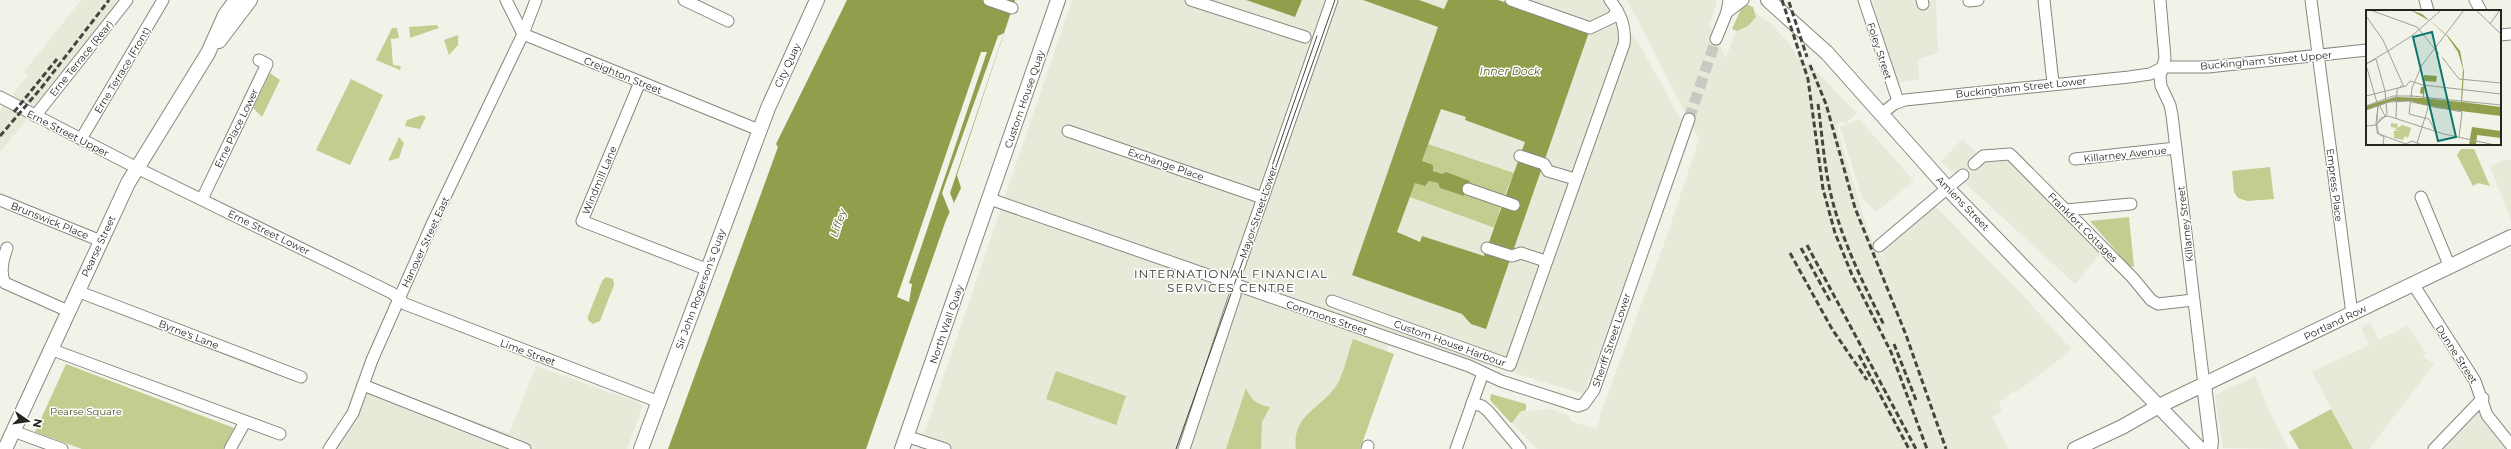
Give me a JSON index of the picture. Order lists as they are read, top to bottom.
{
  "streets": {
    "main road": [
      "City Quay",
      "Custom House Quay",
      "Amiens Street",
      "Pearse Street",
      "Sir John Rogerson's Quay",
      "Portland Row",
      "North Wall Quay"
    ],
    "street": [
      "Foley Street",
      "Erne Terrace (Rear)",
      "Buckingham Street Upper",
      "Erne Terrace (Front)",
      "Creighton Street",
      "Buckingham Street Lower",
      "Erne Place Lower",
      "Erne Street Upper",
      "Killarney Avenue",
      "Exchange Place",
      "Windmill Lane",
      "Empress Place",
      "Mayor Street Lower",
      "Brunswick Place",
      "Killarney Street",
      "Frankfort Cottages",
      "Erne Street Lower",
      "Hanover Street East",
      "Commons Street",
      "Byrne's Lane",
      "Sheriff Street Lower",
      "Custom House Harbour",
      "Lime Street",
      "Dunne Street"
    ]
  },
  "crossings": [
    ["Foley Street", "Buckingham Street Lower"],
    ["Erne Terrace (Rear)", "Erne Street Upper"],
    ["Buckingham Street Upper", "Buckingham Street Lower"],
    ["Buckingham Street Upper", "Empress Place"],
    ["Buckingham Street Upper", "Killarney Street"],
    ["City Quay", "Creighton Street"],
    ["City Quay", "Sir John Rogerson's Quay"],
    ["Erne Terrace (Front)", "Erne Street Upper"],
    ["Creighton Street", "Windmill Lane"],
    ["Creighton Street", "Hanover Street East"],
    ["Creighton Street", "Sir John Rogerson's Quay"],
    ["Buckingham Street Lower", "Amiens Street"],
    ["Buckingham Street Lower", "Killarney Street"],
    ["Custom House Quay", "Commons Street"],
    ["Custom House Quay", "North Wall Quay"],
    ["Erne Place Lower", "Erne Street Lower"],
    ["Erne Street Upper", "Erne Street Lower"],
    ["Erne Street Upper", "Pearse Street"],
    ["Killarney Avenue", "Killarney Street"],
    ["Exchange Place", "Mayor Street Lower"],
    ["Windmill Lane", "Sir John Rogerson's Quay"],
    ["Empress Place", "Portland Row"],
    ["Amiens Street", "Portland Row"],
    ["Mayor Street Lower", "Commons Street"],
    ["Brunswick Place", "Pearse Street"],
    ["Killarney Street", "Frankfort Cottages"],
    ["Killarney Street", "Portland Row"],
    ["Erne Street Lower", "Hanover Street East"],
    ["Erne Street Lower", "Pearse Street"],
    ["Erne Street Lower", "Lime Street"],
    ["Hanover Street East", "Lime Street"],
    ["Pearse Street", "Byrne's Lane"],
    ["Sir John Rogerson's Quay", "Lime Street"],
    ["Commons Street", "North Wall Quay"],
    ["Commons Street", "Sheriff Street Lower"],
    ["Portland Row", "Dunne Street"]
  ],
  "districts": ["INTERNATIONAL FINANCIAL SERVICES CENTRE"],
  "water": ["Inner Dock", "Liffey"],
  "parks": ["Pearse Square"],
  "north": "right"
}
